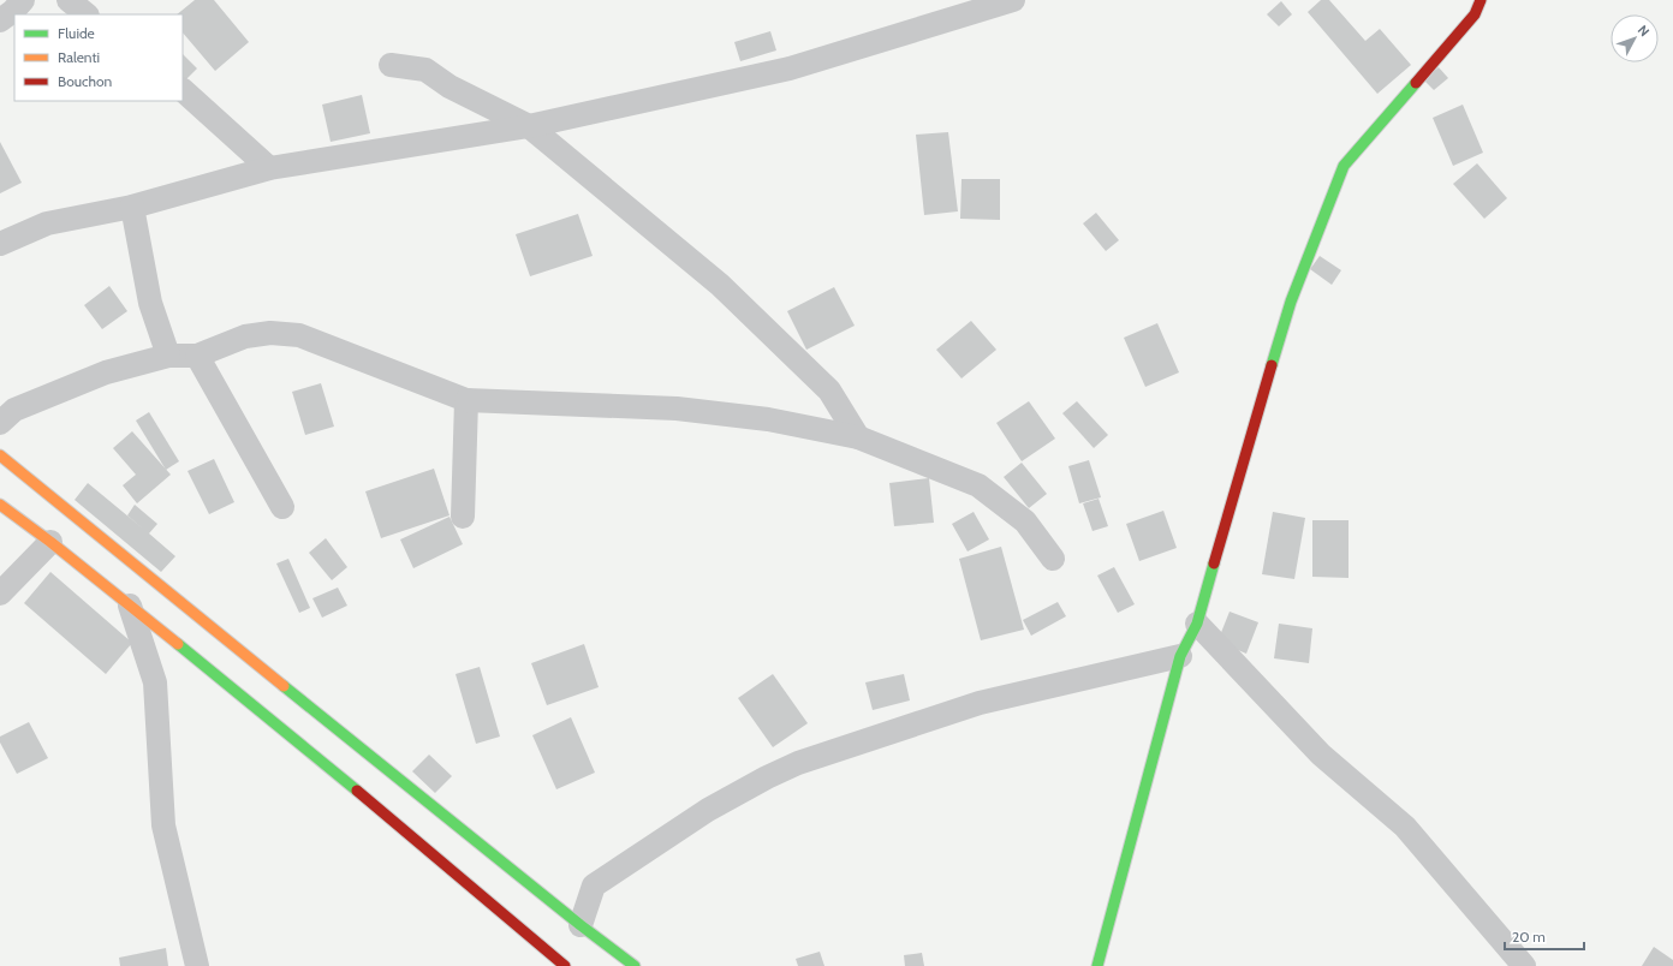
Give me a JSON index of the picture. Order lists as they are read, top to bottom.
{
  "legend": ["Fluide", "Ralenti", "Bouchon"],
  "scale_bar": "20 m",
  "north": "top right"
}
